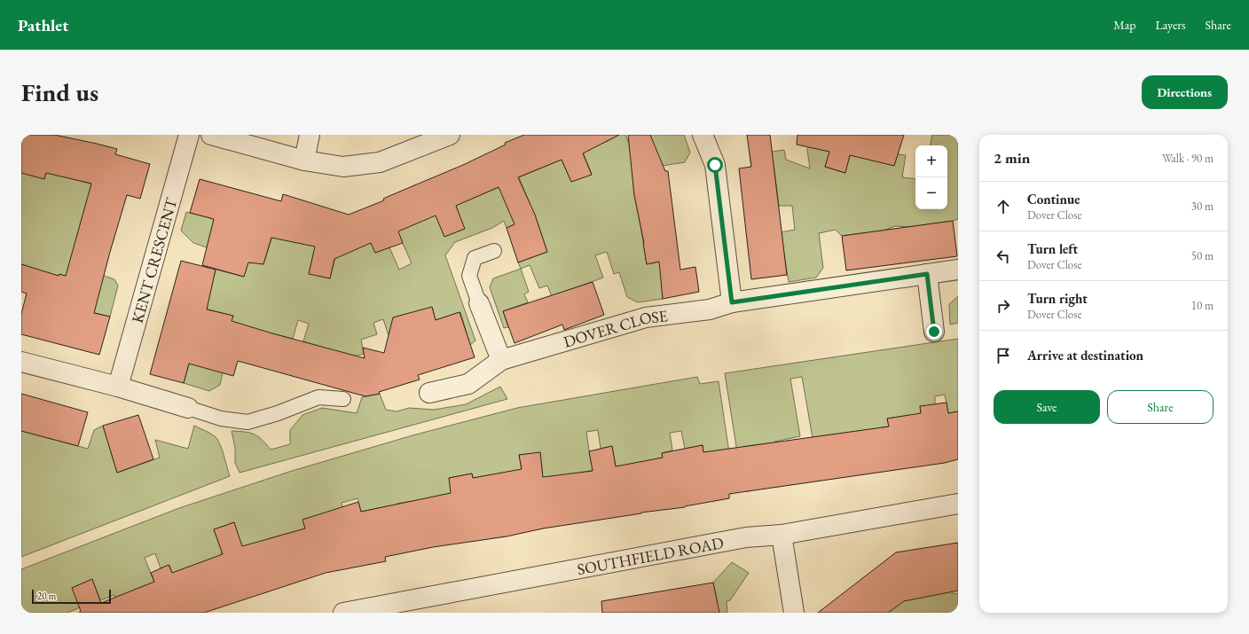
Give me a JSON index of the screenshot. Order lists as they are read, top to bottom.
{
  "streets": {
    "street": ["KENT CRESCENT", "DOVER CLOSE", "SOUTHFIELD ROAD"]
  },
  "scale_bar": "20 m",
  "page": {
    "header": "Pathlet",
    "nav": ["Map", "Layers", "Share"],
    "buttons": [
      "Directions",
      ["Save", "Share"]
    ],
    "title": "Find us",
    "heading": ["2 min", "Walk · 90 m"],
    "map_buttons": ["+", "−"],
    "list": [
      ["Continue", "Dover Close", "30 m"],
      ["Turn left", "Dover Close", "50 m"],
      ["Turn right", "Dover Close", "10 m"],
      "Arrive at destination"
    ],
    "scale": "20 m"
  }
}
